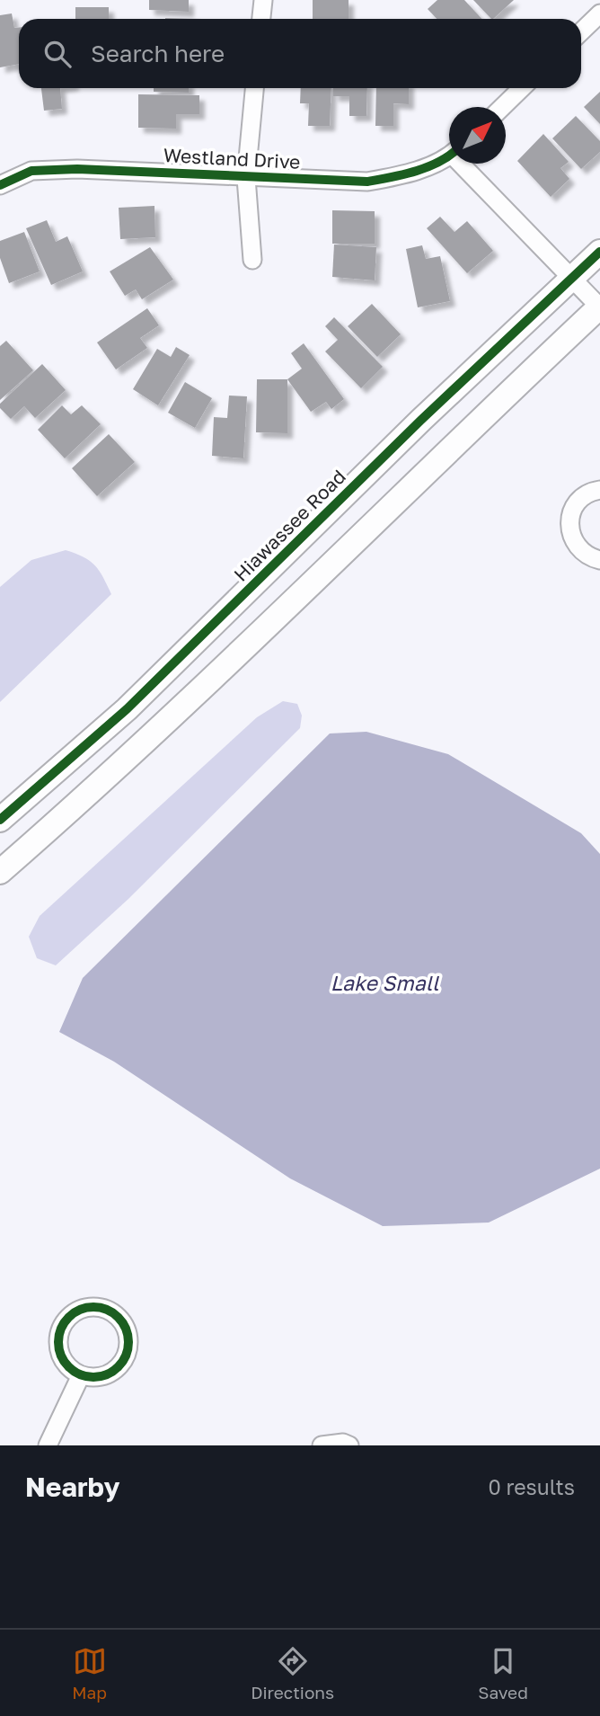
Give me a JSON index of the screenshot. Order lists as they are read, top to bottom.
{
  "streets": {
    "street": ["Westland Drive", "Hiawassee Road"]
  },
  "water": ["Lake Small"],
  "north": "top right",
  "page": {
    "search": "Search here",
    "heading": ["Nearby", "0 results"],
    "nav": ["Map", "Directions", "Saved"]
  }
}
